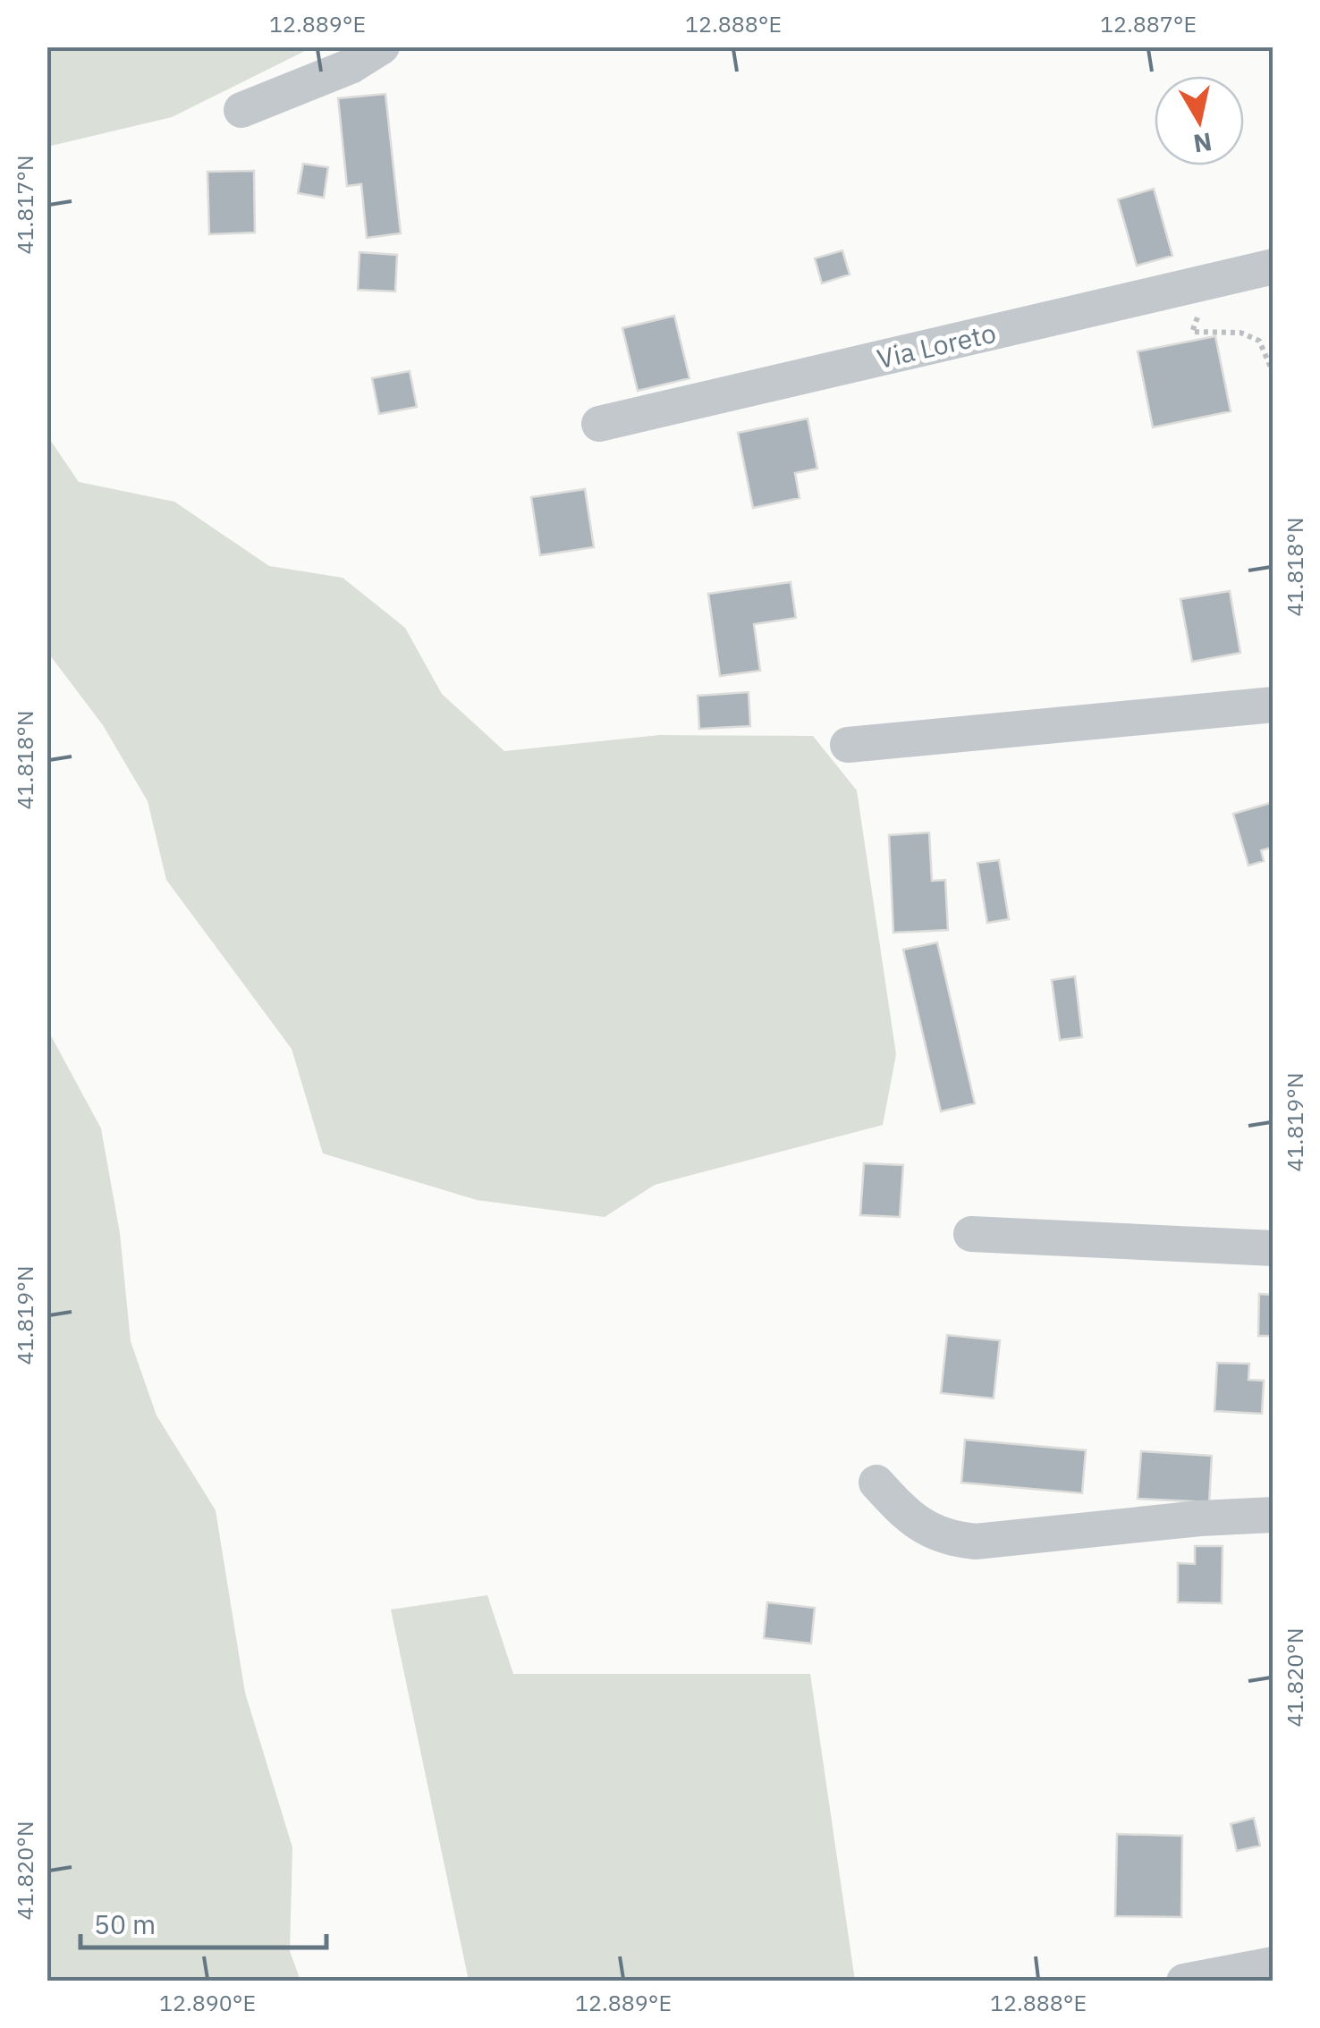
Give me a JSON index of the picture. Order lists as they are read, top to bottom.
{
  "streets": {
    "lane": ["Via Loreto"]
  },
  "scale_bar": "50 m",
  "north": "bottom",
  "coordinates": [
    "12.889°E",
    "12.888°E",
    "12.887°E",
    "41.817°N",
    "41.818°N",
    "41.819°N",
    "41.820°N",
    "12.890°E"
  ]
}
